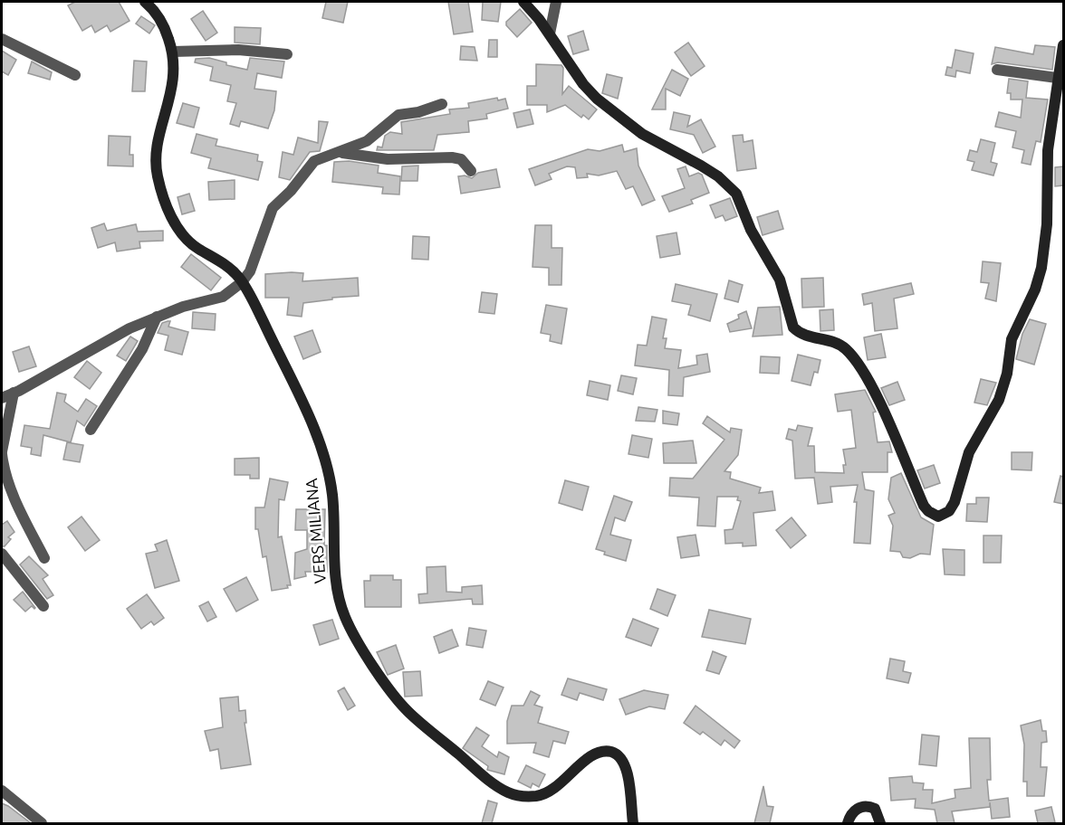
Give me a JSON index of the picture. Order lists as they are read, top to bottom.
{
  "streets": {
    "main road": ["VERS MILIANA"]
  }
}
